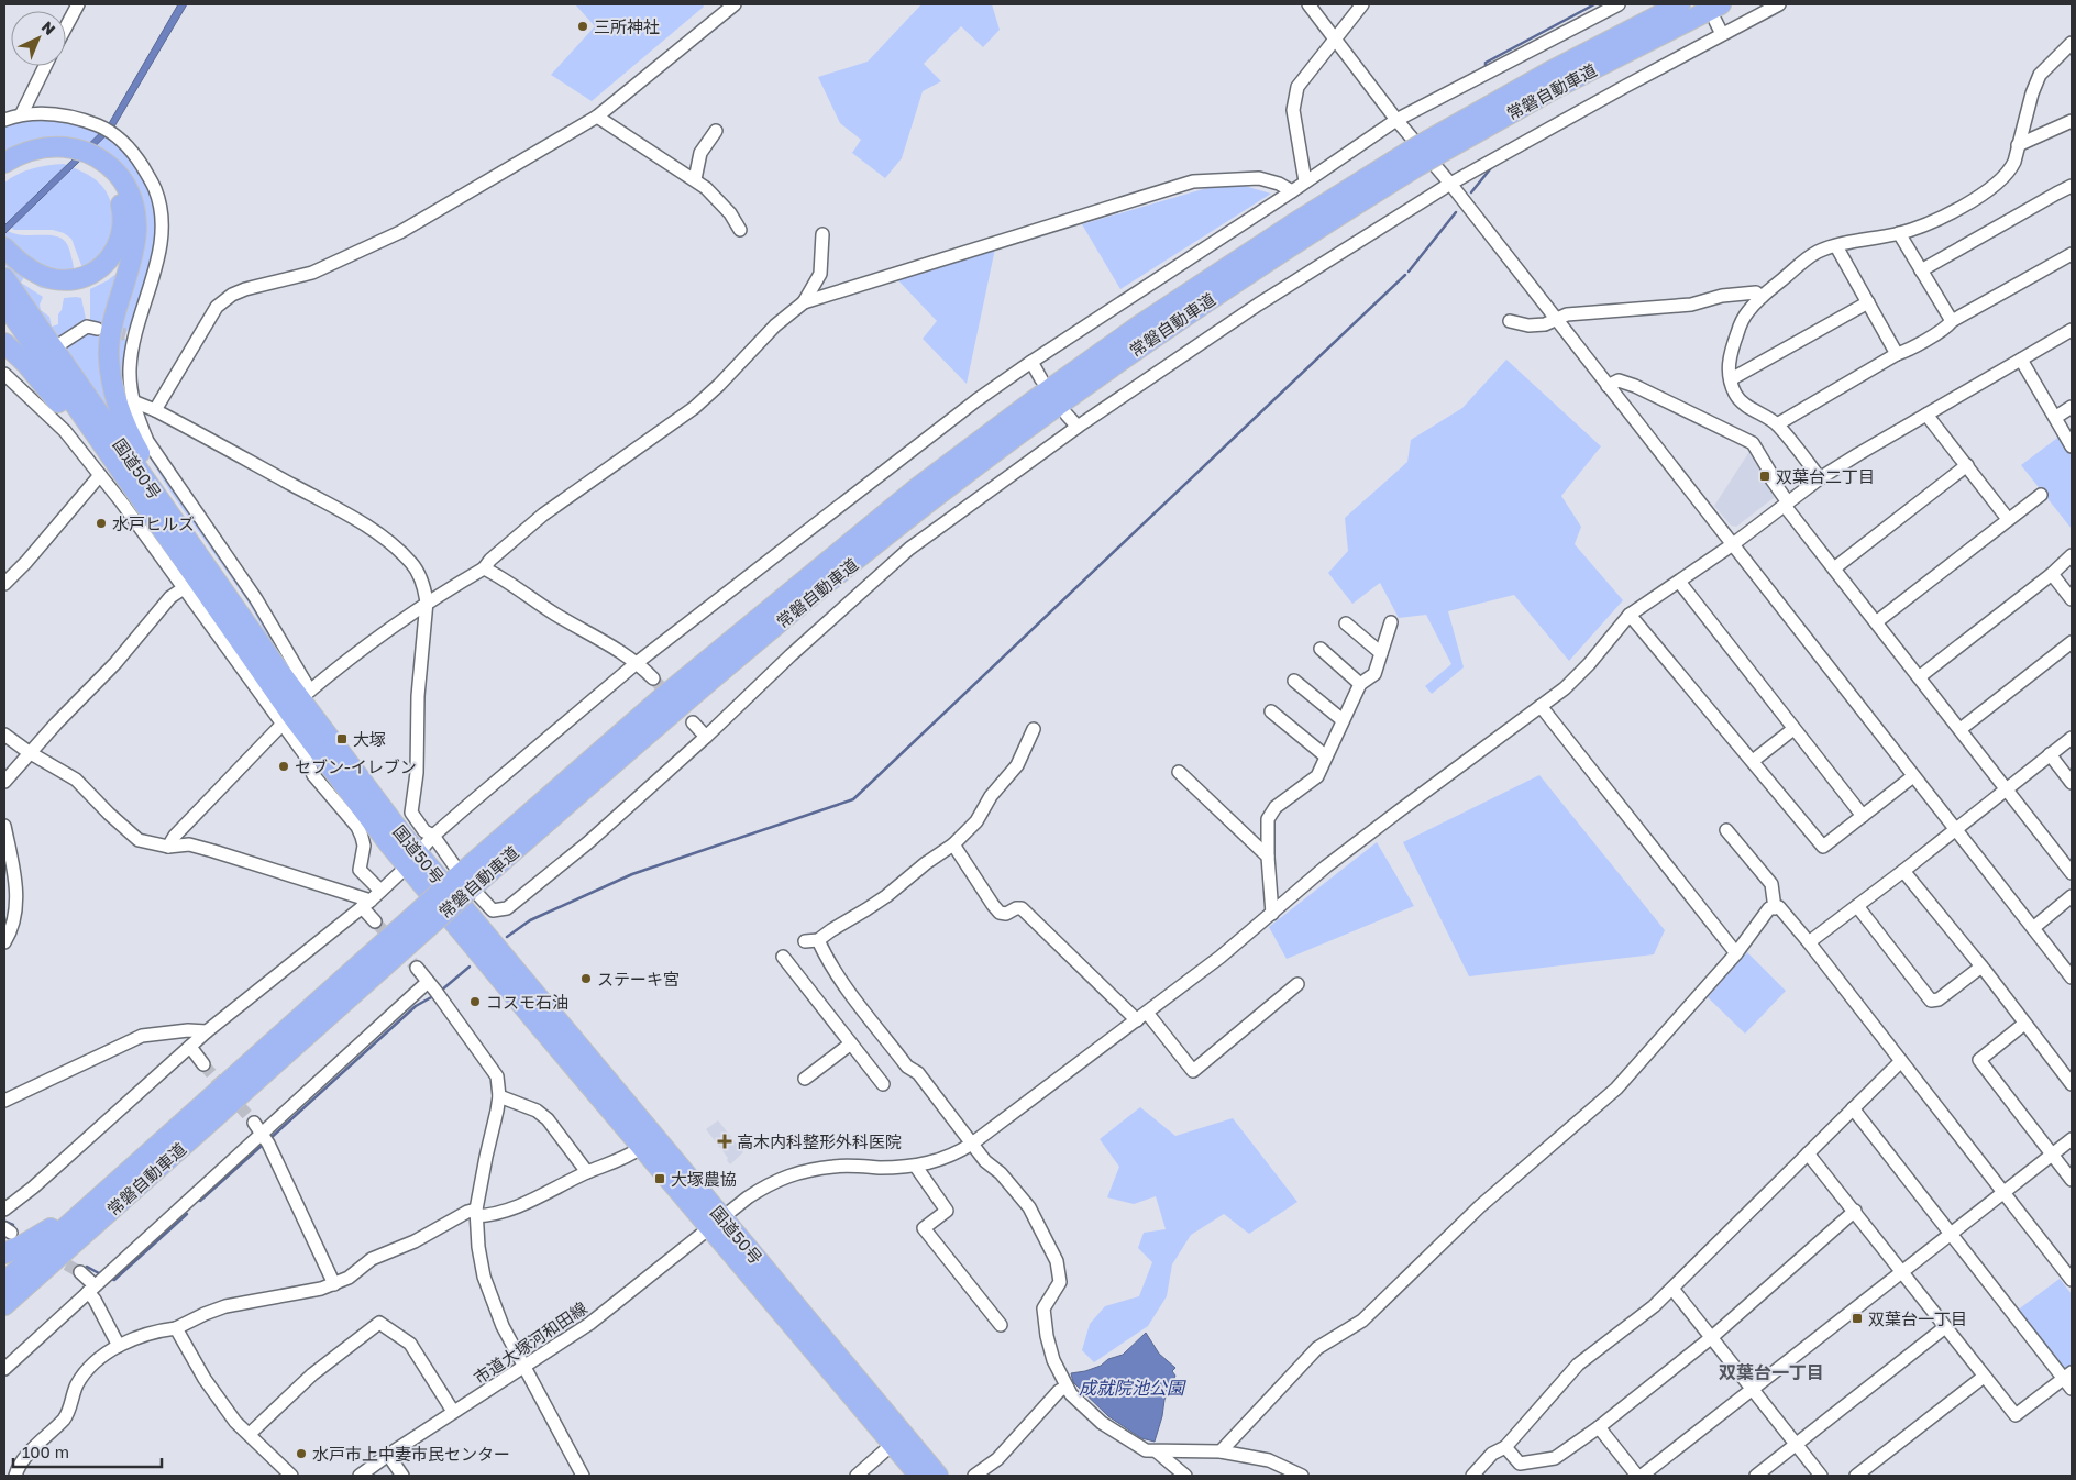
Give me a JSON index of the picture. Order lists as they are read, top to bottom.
{
  "streets": {
    "highway": ["常磐自動車道", "国道50号"],
    "street": ["市道大塚河和田線"]
  },
  "crossings": [
    ["国道50号", "市道大塚河和田線"]
  ],
  "districts": ["双葉台一丁目"],
  "water": ["成就院池公園"],
  "places": {
    "other": [
      "三所神社",
      "水戸ヒルズ",
      "セブン-イレブン",
      "ステーキ宮",
      "コスモ石油",
      "水戸市上中妻市民センター"
    ],
    "transit": [
      "双葉台二丁目",
      "大塚",
      "大塚農協",
      "双葉台一丁目"
    ],
    "health": ["高木内科整形外科医院"]
  },
  "scale_bar": "100 m",
  "north": "top right"
}
